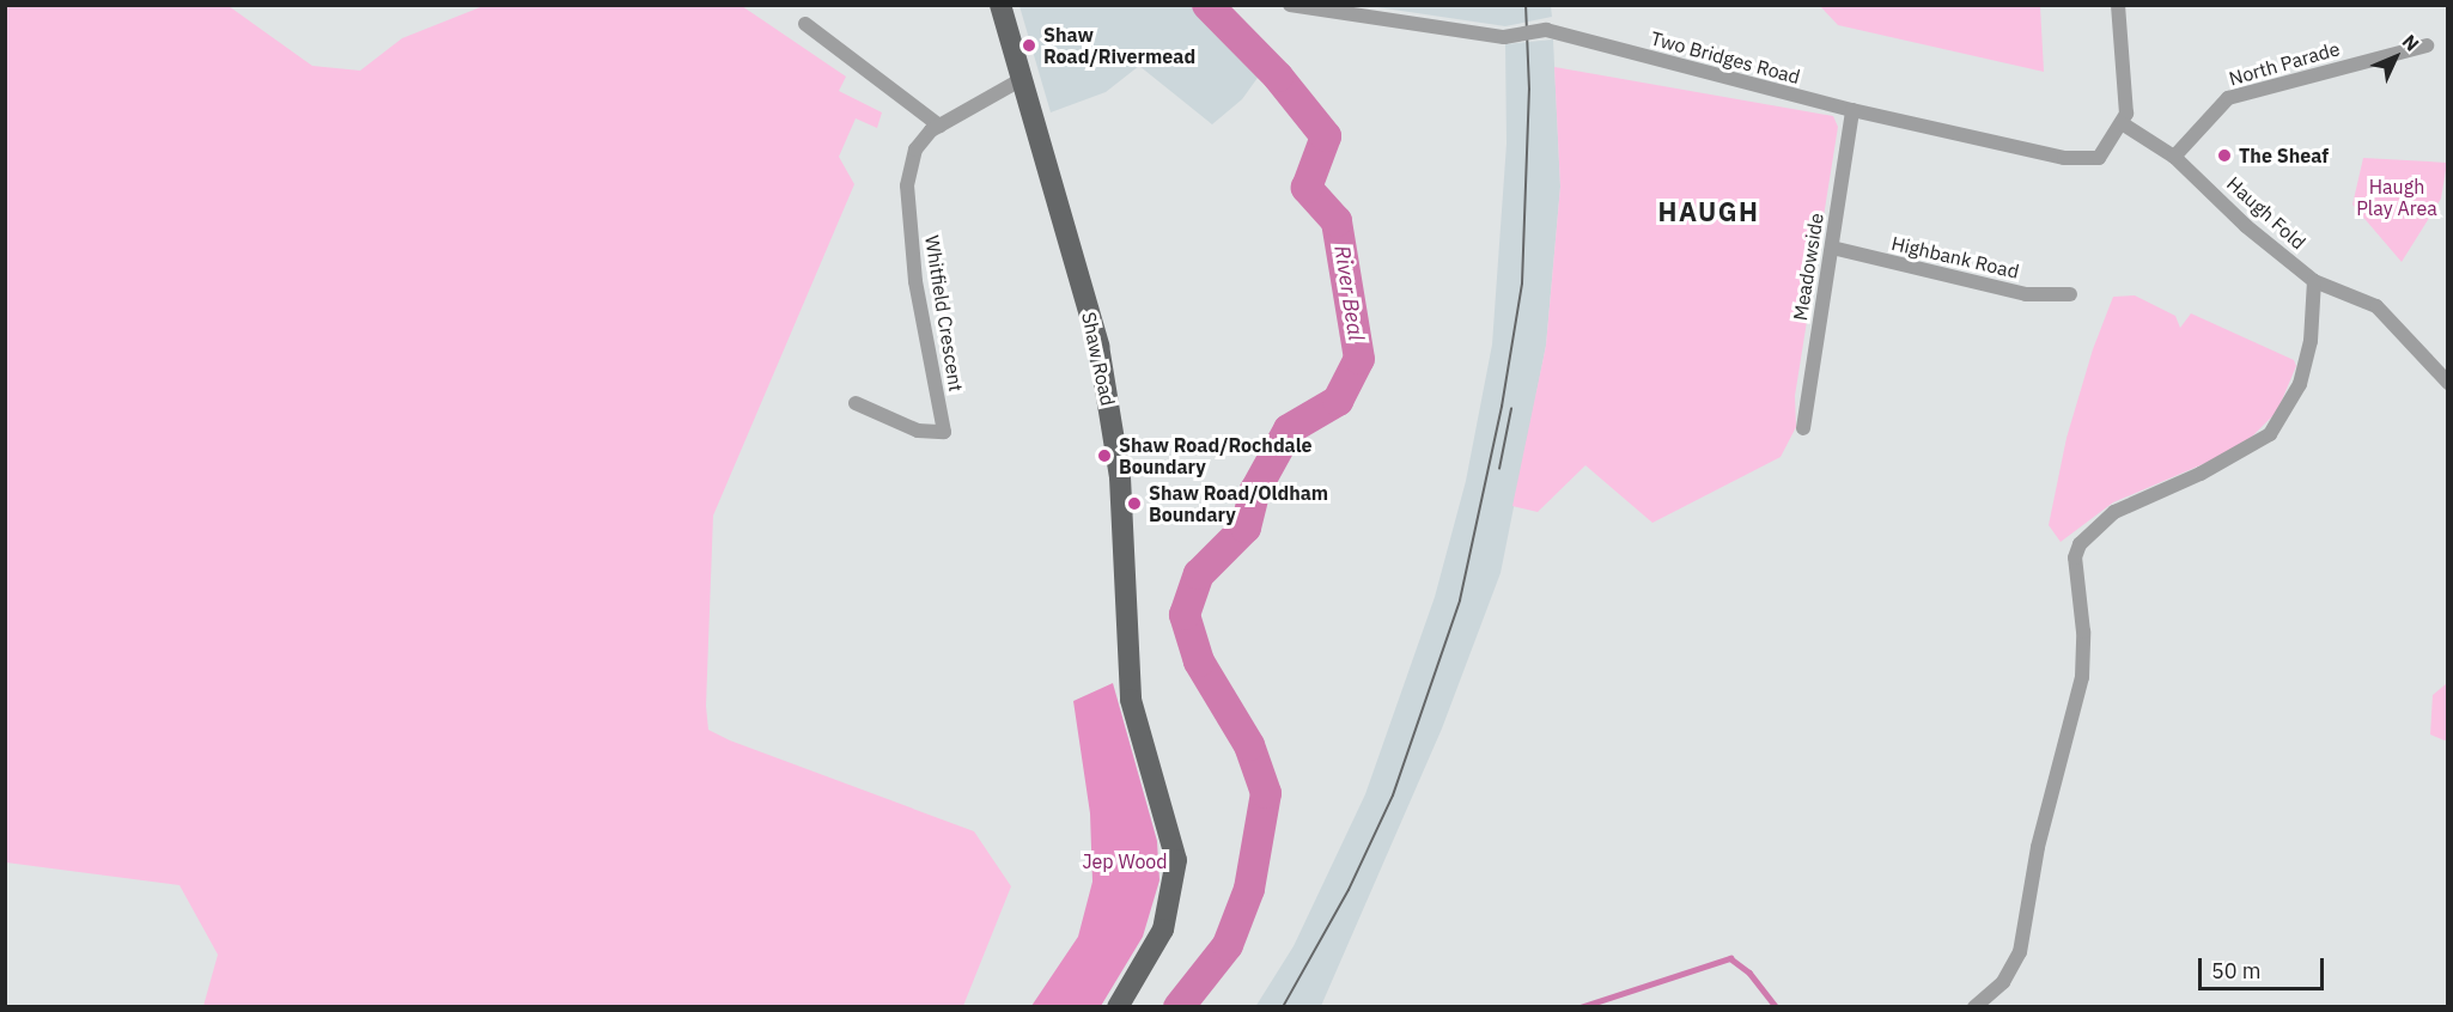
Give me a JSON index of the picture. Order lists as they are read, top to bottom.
{
  "streets": {
    "main road": ["Shaw Road"],
    "street": [
      "Two Bridges Road",
      "North Parade",
      "Haugh Fold",
      "Highbank Road",
      "Meadowside",
      "Whitfield Crescent"
    ]
  },
  "crossings": [
    ["Two Bridges Road", "Haugh Fold"],
    ["Two Bridges Road", "Meadowside"],
    ["North Parade", "Haugh Fold"],
    ["Highbank Road", "Meadowside"],
    ["Whitfield Crescent", "Shaw Road"]
  ],
  "districts": ["HAUGH"],
  "water": ["River Beal"],
  "parks": ["Haugh Play Area", "Jep Wood"],
  "places": [
    "Shaw Road/Rivermead",
    "The Sheaf",
    "Shaw Road/Rochdale Boundary",
    "Shaw Road/Oldham Boundary"
  ],
  "scale_bar": "50 m",
  "north": "top right"
}
